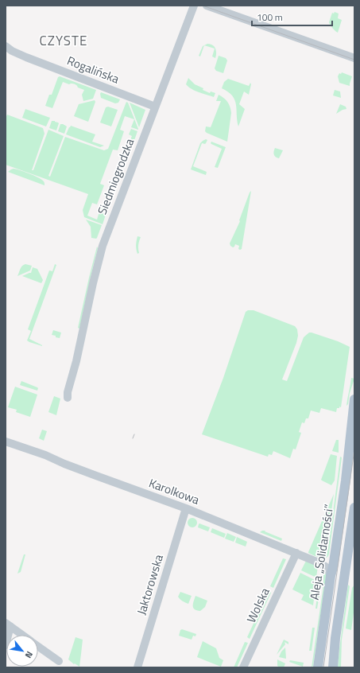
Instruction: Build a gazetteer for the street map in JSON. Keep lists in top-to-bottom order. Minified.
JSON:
{"streets":{"main road":["Aleja „Solidarności”"],"street":["Rogalińska","Siedmiogrodzka","Karolkowa","Jaktorowska","Wolska"]},"crossings":[["Rogalińska","Siedmiogrodzka"],["Karolkowa","Aleja „Solidarności”"],["Karolkowa","Jaktorowska"],["Karolkowa","Wolska"]],"districts":["CZYSTE"],"scale_bar":"100 m","north":"bottom right"}
